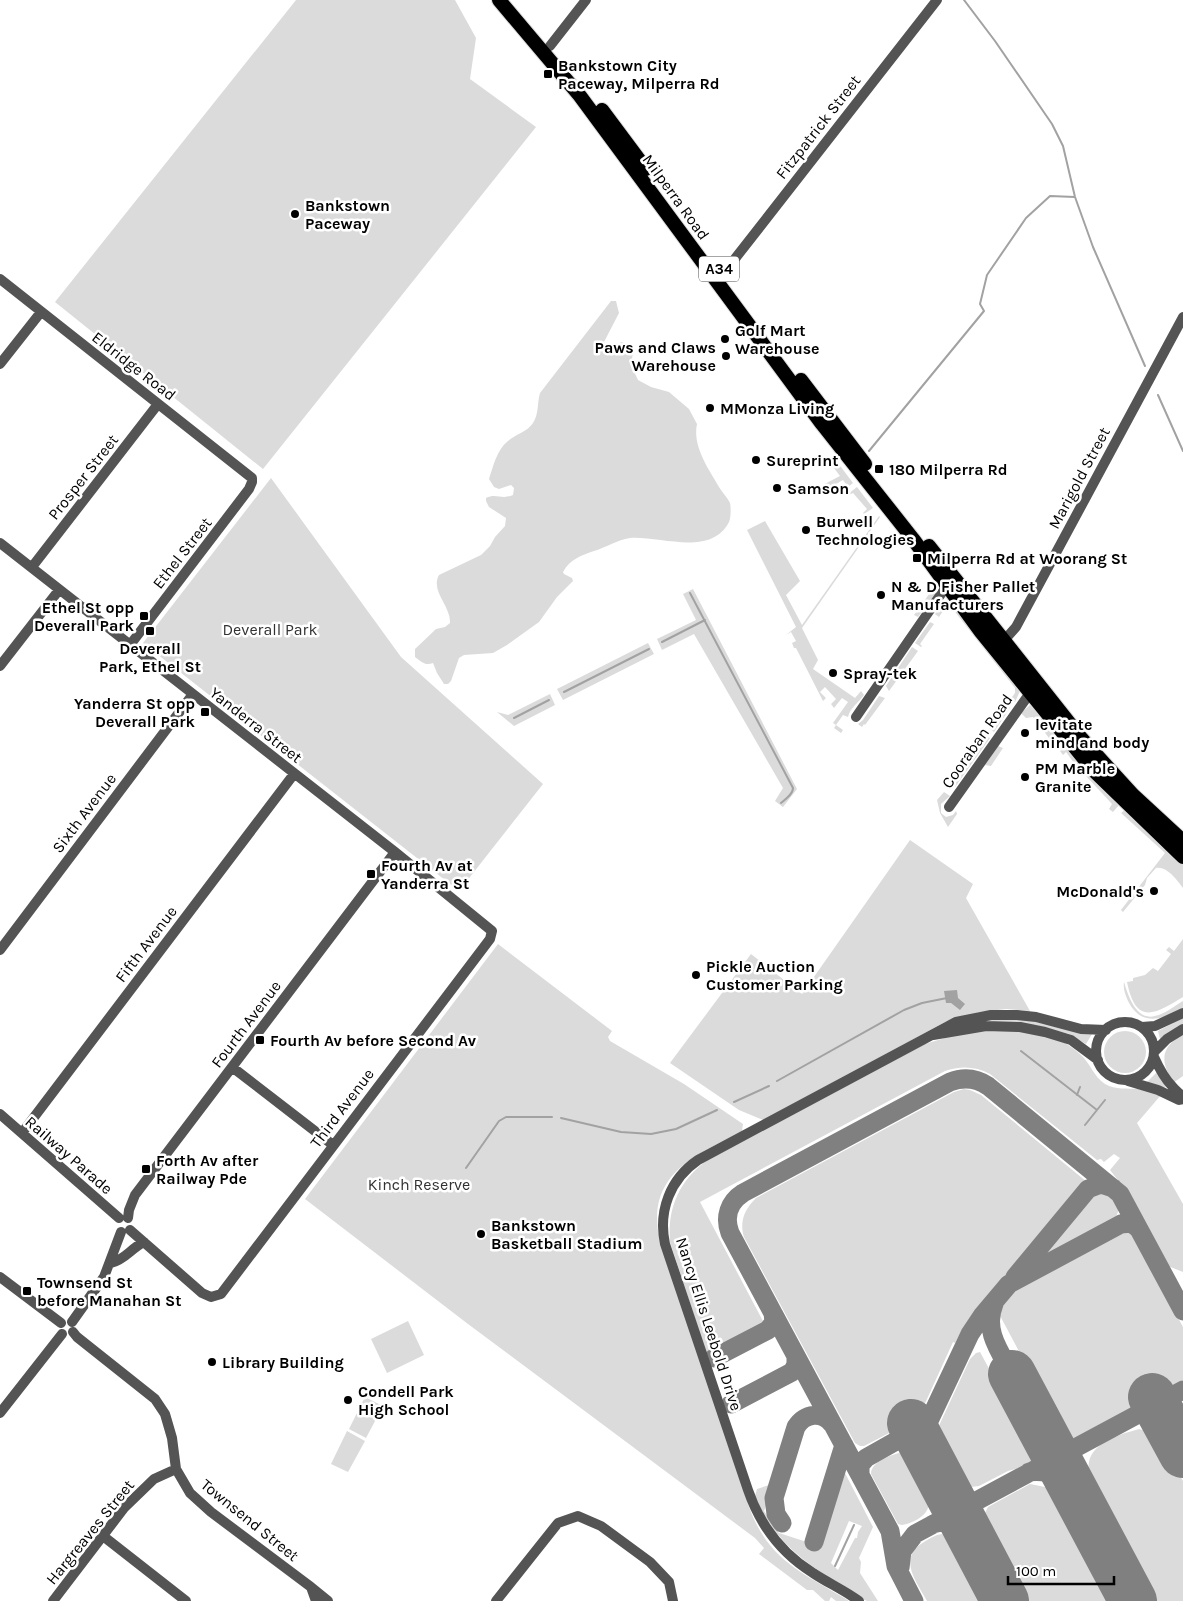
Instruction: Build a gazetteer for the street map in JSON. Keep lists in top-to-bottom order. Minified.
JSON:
{"streets":{"highway":["Milperra Road","A34"],"street":["Fitzpatrick Street","Eldridge Road","Prosper Street","Marigold Street","Ethel Street","Yanderra Street","Cooraban Road","Sixth Avenue","Fifth Avenue","Fourth Avenue","Third Avenue","Railway Parade","Nancy Ellis Leebold Drive","Townsend Street","Hargreaves Street"]},"crossings":[["Fitzpatrick Street","Milperra Road"],["Milperra Road","Marigold Street"],["Milperra Road","Cooraban Road"],["Eldridge Road","Prosper Street"],["Eldridge Road","Ethel Street"],["Prosper Street","Yanderra Street"],["Ethel Street","Yanderra Street"],["Yanderra Street","Sixth Avenue"],["Yanderra Street","Fifth Avenue"],["Yanderra Street","Fourth Avenue"],["Yanderra Street","Third Avenue"],["Fifth Avenue","Railway Parade"],["Fourth Avenue","Railway Parade"],["Townsend Street","Hargreaves Street"]],"parks":["Deverall Park","Kinch Reserve"],"places":{"transit":["Bankstown City Paceway, Milperra Rd","180 Milperra Rd","Milperra Rd at Woorang St","Ethel St opp Deverall Park","Deverall Park, Ethel St","Yanderra St opp Deverall Park","Fourth Av at Yanderra St","Fourth Av before Second Av","Forth Av after Railway Pde","Townsend St before Manahan St"],"other":["Bankstown Paceway","Golf Mart Warehouse","Paws and Claws Warehouse","MMonza Living","Sureprint","Samson","Burwell Technologies","N & D Fisher Pallet Manufacturers","Spray-tek","levitate mind and body","PM Marble Granite","McDonald's","Pickle Auction Customer Parking","Bankstown Basketball Stadium","Library Building","Condell Park High School"]},"scale_bar":"100 m"}
